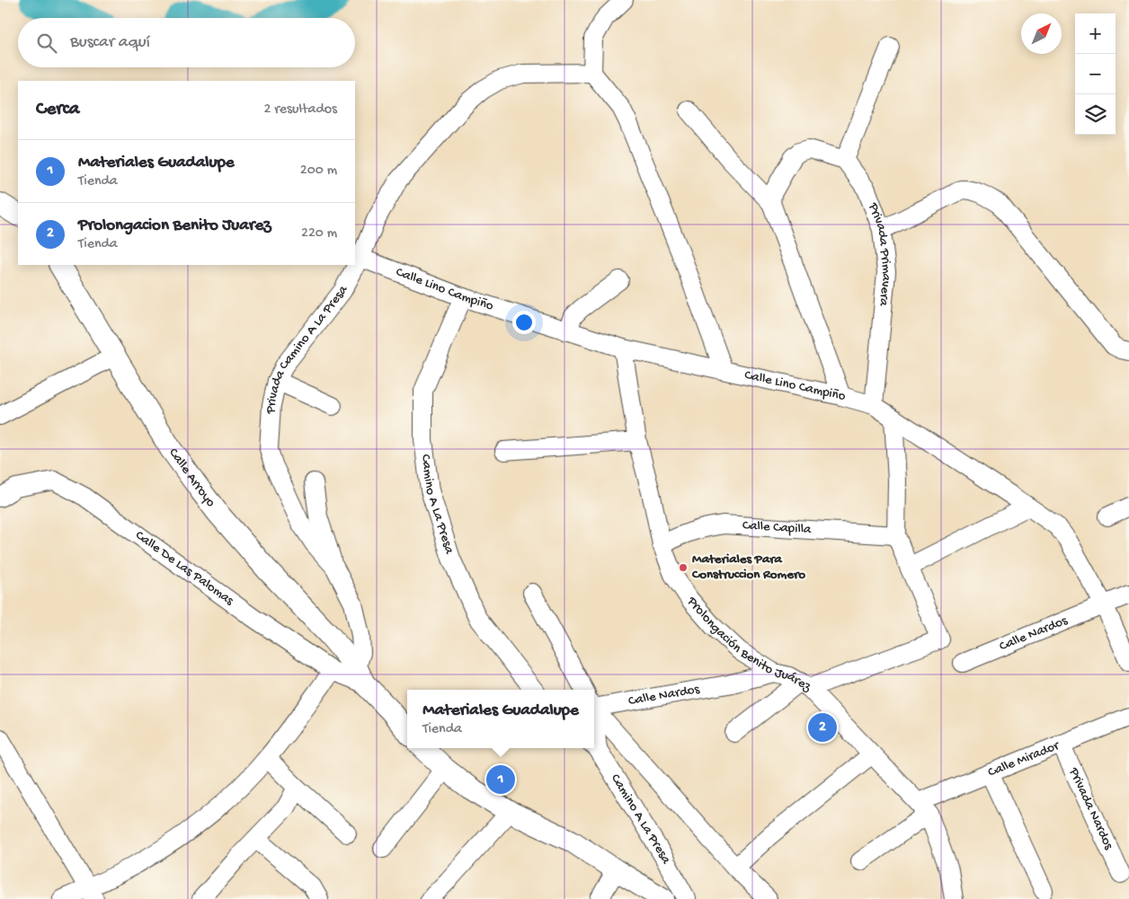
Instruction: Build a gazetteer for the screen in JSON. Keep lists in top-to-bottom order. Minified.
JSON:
{"streets":{"street":["Privada Primavera","Calle Lino Campiño","Privada Camino A La Presa","Calle Arroyo","Camino A La Presa","Calle Capilla","Calle De Las Palomas","Calle Nardos","Prolongación Benito Juárez","Calle Mirador","Privada Nardos"]},"crossings":[["Privada Primavera","Calle Lino Campiño"],["Calle Lino Campiño","Privada Camino A La Presa"],["Calle Lino Campiño","Camino A La Presa"],["Calle Lino Campiño","Calle Nardos"],["Calle Lino Campiño","Prolongación Benito Juárez"],["Privada Camino A La Presa","Calle Arroyo"],["Privada Camino A La Presa","Calle De Las Palomas"],["Calle Arroyo","Calle De Las Palomas"],["Calle Capilla","Prolongación Benito Juárez"],["Calle Nardos","Prolongación Benito Juárez"],["Prolongación Benito Juárez","Calle Mirador"],["Calle Mirador","Privada Nardos"]],"places":["Materiales Para Construccion Romero"],"north":"top right","page":{"map_buttons":["+","−"],"search":"Buscar aquí","heading":["Cerca","2 resultados"],"list":[{"mark":"1","name":"Materiales Guadalupe","note":"Tienda","value":"200 m"},{"mark":"2","name":"Prolongacion Benito Juarez","note":"Tienda","value":"220 m"}],"popup":["Materiales Guadalupe","Tienda"],"pins":["2","1"]}}
